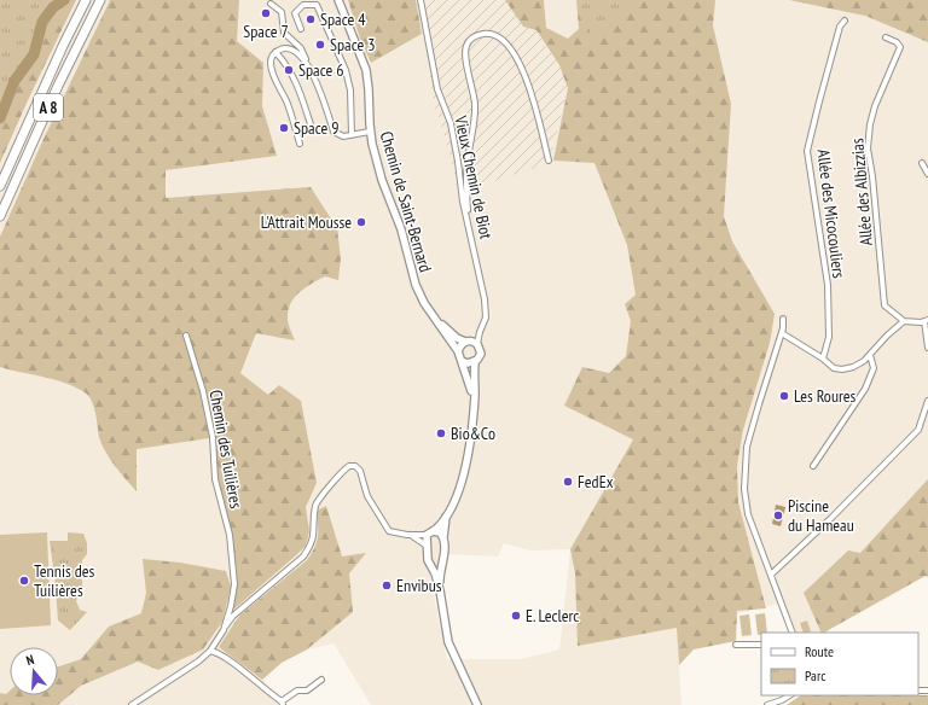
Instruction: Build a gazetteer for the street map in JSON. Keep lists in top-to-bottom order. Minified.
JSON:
{"streets":{"highway":["A 8"],"main road":["Chemin de Saint-Bernard"],"street":["Vieux Chemin de Biot","Allée des Albizzias","Allée des Micocouliers","Chemin des Tuilières"]},"crossings":[["Vieux Chemin de Biot","Chemin de Saint-Bernard"]],"places":["Space 7","Space 4","Space 3","Space 6","Space 9","L'Attrait Mousse","Les Roures","Bio&Co","FedEx","Piscine du Hameau","Tennis des Tuilières","Envibus","E. Leclerc"],"legend":["Route","Parc"],"north":"top"}
